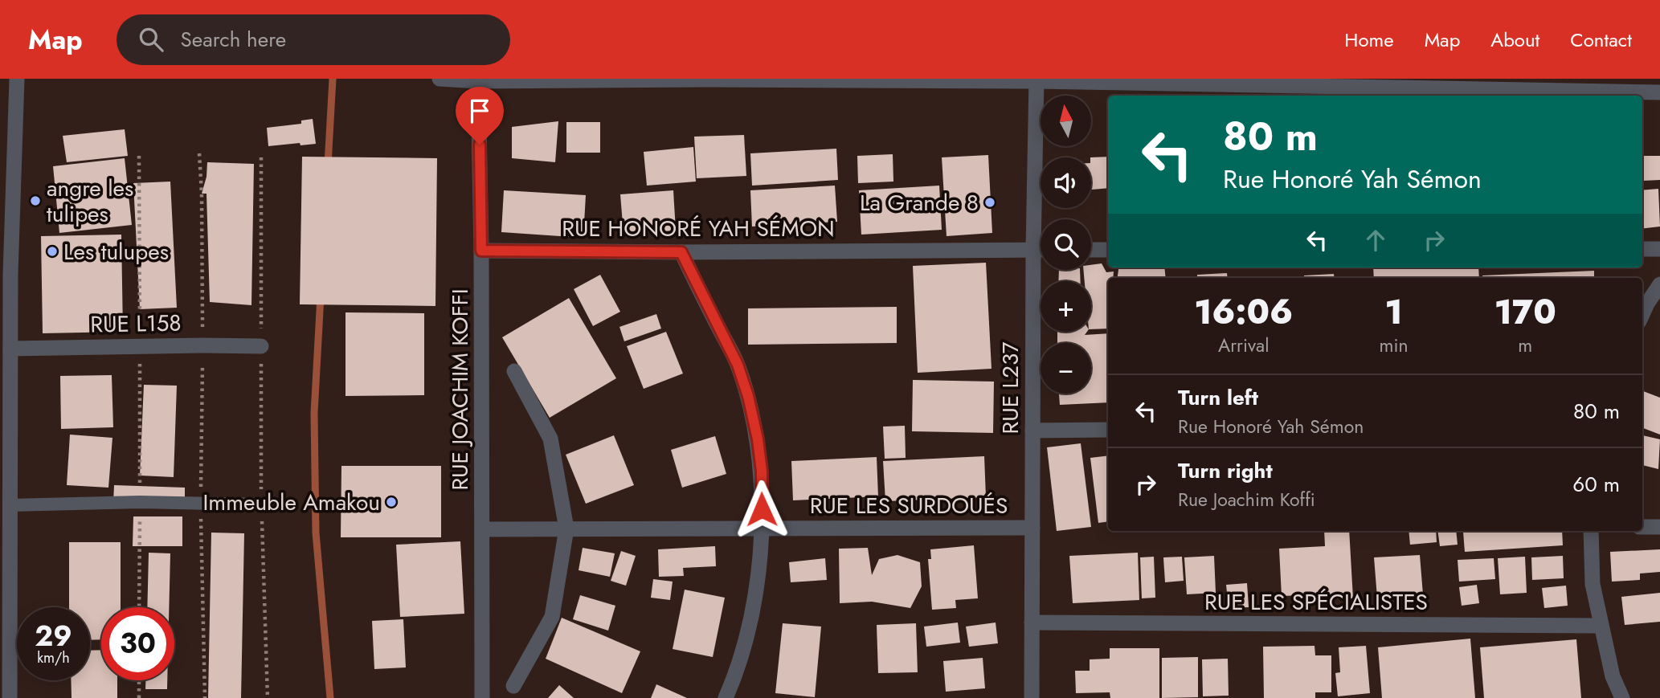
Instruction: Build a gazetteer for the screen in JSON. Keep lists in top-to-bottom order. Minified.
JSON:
{"streets":{"street":["RUE HONORÉ YAH SÉMON","RUE L158","RUE L237","RUE JOACHIM KOFFI","RUE LES SURDOUÉS","RUE LES SPÉCIALISTES"]},"crossings":[["RUE HONORÉ YAH SÉMON","RUE L237"],["RUE HONORÉ YAH SÉMON","RUE JOACHIM KOFFI"],["RUE L237","RUE LES SURDOUÉS"],["RUE L237","RUE LES SPÉCIALISTES"],["RUE JOACHIM KOFFI","RUE LES SURDOUÉS"]],"places":["angre les tulipes","La Grande 8","Les tulupes","Immeuble Amakou"],"north":"top","page":{"header":"Map","search":"Search here","nav":["Home","Map","About","Contact"],"map_buttons":["+","−"],"turn":["80 m","Rue Honoré Yah Sémon"],"eta":["16:06","Arrival","1","min","170","m"],"list":[{"name":"Turn left","note":"Rue Honoré Yah Sémon","value":"80 m"},{"name":"Turn right","note":"Rue Joachim Koffi","value":"60 m"}],"speed":"29 km/h","limit":"30"}}
